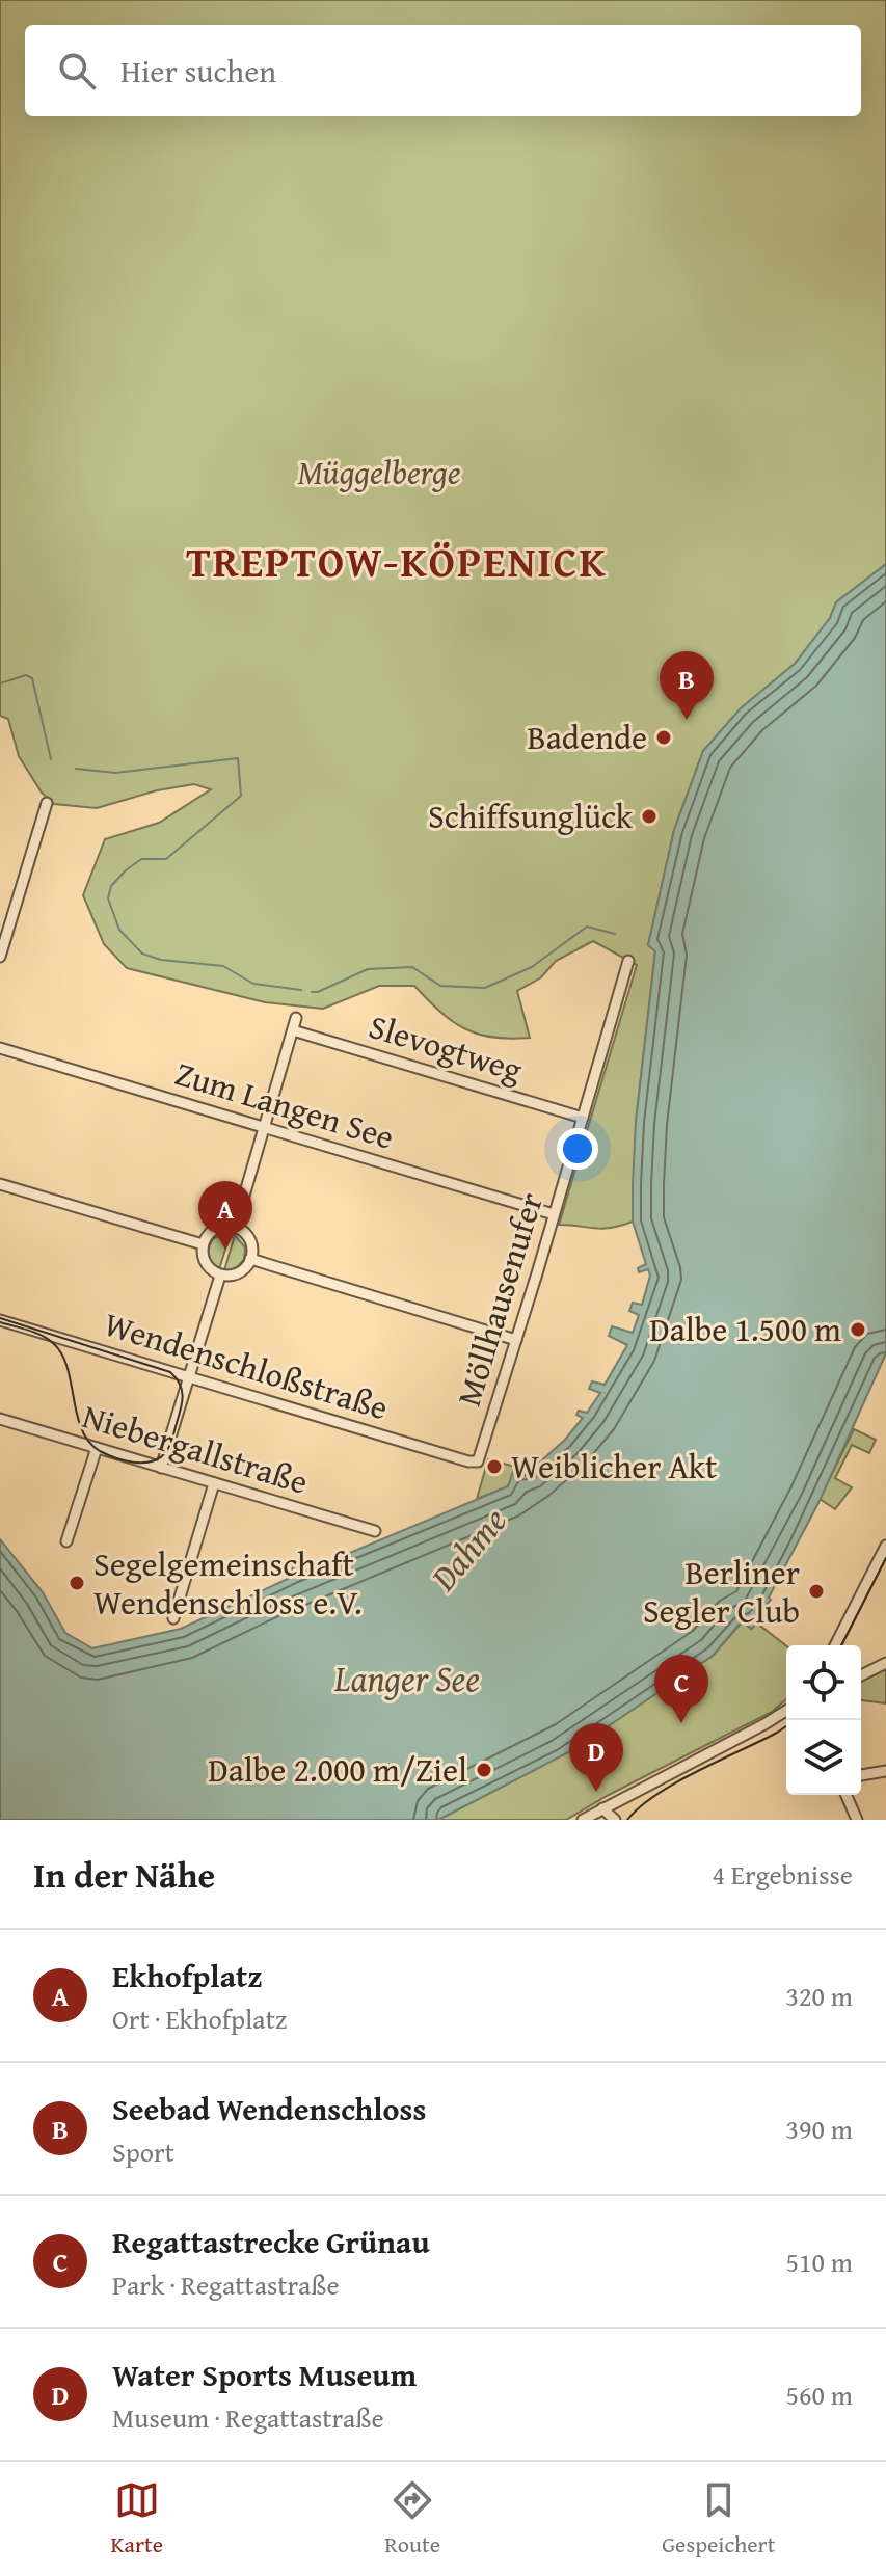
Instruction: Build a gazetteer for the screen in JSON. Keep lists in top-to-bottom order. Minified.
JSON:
{"streets":{"street":["Slevogtweg","Zum Langen See","Möllhausenufer","Wendenschloßstraße","Niebergallstraße"]},"crossings":[["Slevogtweg","Möllhausenufer"],["Zum Langen See","Möllhausenufer"],["Möllhausenufer","Wendenschloßstraße"]],"districts":["TREPTOW-KÖPENICK"],"water":["Dahme","Langer See"],"parks":["Müggelberge"],"places":["Badende","Schiffsunglück","Dalbe 1.500 m","Weiblicher Akt","Segelgemeinschaft Wendenschloss e.V.","Berliner Segler Club","Dalbe 2.000 m/Ziel"],"page":{"search":"Hier suchen","pins":["B","A","C","D"],"heading":["In der Nähe","4 Ergebnisse"],"list":[{"mark":"A","name":"Ekhofplatz","note":"Ort · Ekhofplatz","value":"320 m"},{"mark":"B","name":"Seebad Wendenschloss","note":"Sport","value":"390 m"},{"mark":"C","name":"Regattastrecke Grünau","note":"Park · Regattastraße","value":"510 m"},{"mark":"D","name":"Water Sports Museum","note":"Museum · Regattastraße","value":"560 m"}],"nav":["Karte","Route","Gespeichert"]}}
